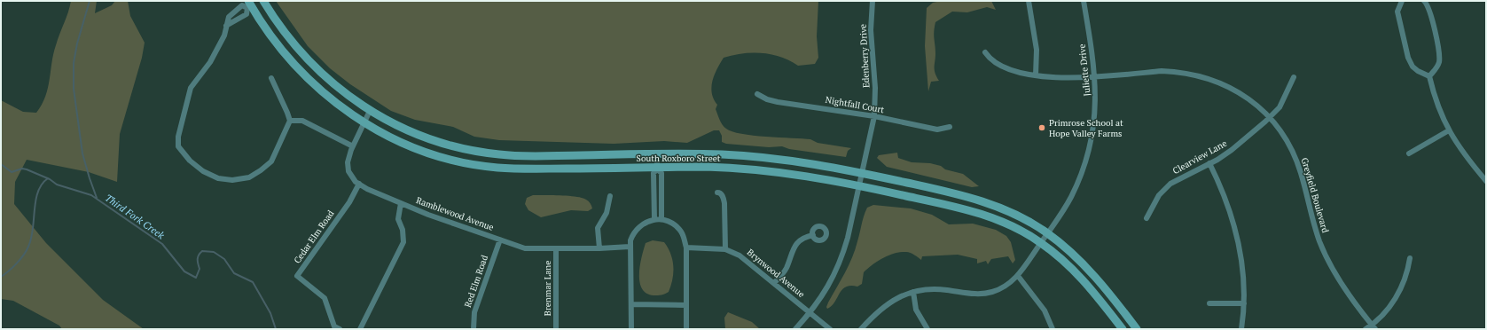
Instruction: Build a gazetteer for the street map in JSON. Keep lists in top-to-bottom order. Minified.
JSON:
{"streets":{"street":["Edenberry Drive","Juliette Drive","Nightfall Court","Clearview Lane","South Roxboro Street","Greyfield Boulevard","Ramblewood Avenue","Cedar Elm Road","Brynwood Avenue","Red Elm Road","Brenmar Lane"]},"crossings":[["Edenberry Drive","Nightfall Court"],["Edenberry Drive","South Roxboro Street"],["Edenberry Drive","Brynwood Avenue"],["Juliette Drive","South Roxboro Street"],["Juliette Drive","Greyfield Boulevard"],["Clearview Lane","Greyfield Boulevard"],["South Roxboro Street","Ramblewood Avenue"],["Ramblewood Avenue","Cedar Elm Road"],["Ramblewood Avenue","Red Elm Road"],["Ramblewood Avenue","Brenmar Lane"]],"water":["Third Fork Creek"],"places":["Primrose School at Hope Valley Farms"]}
